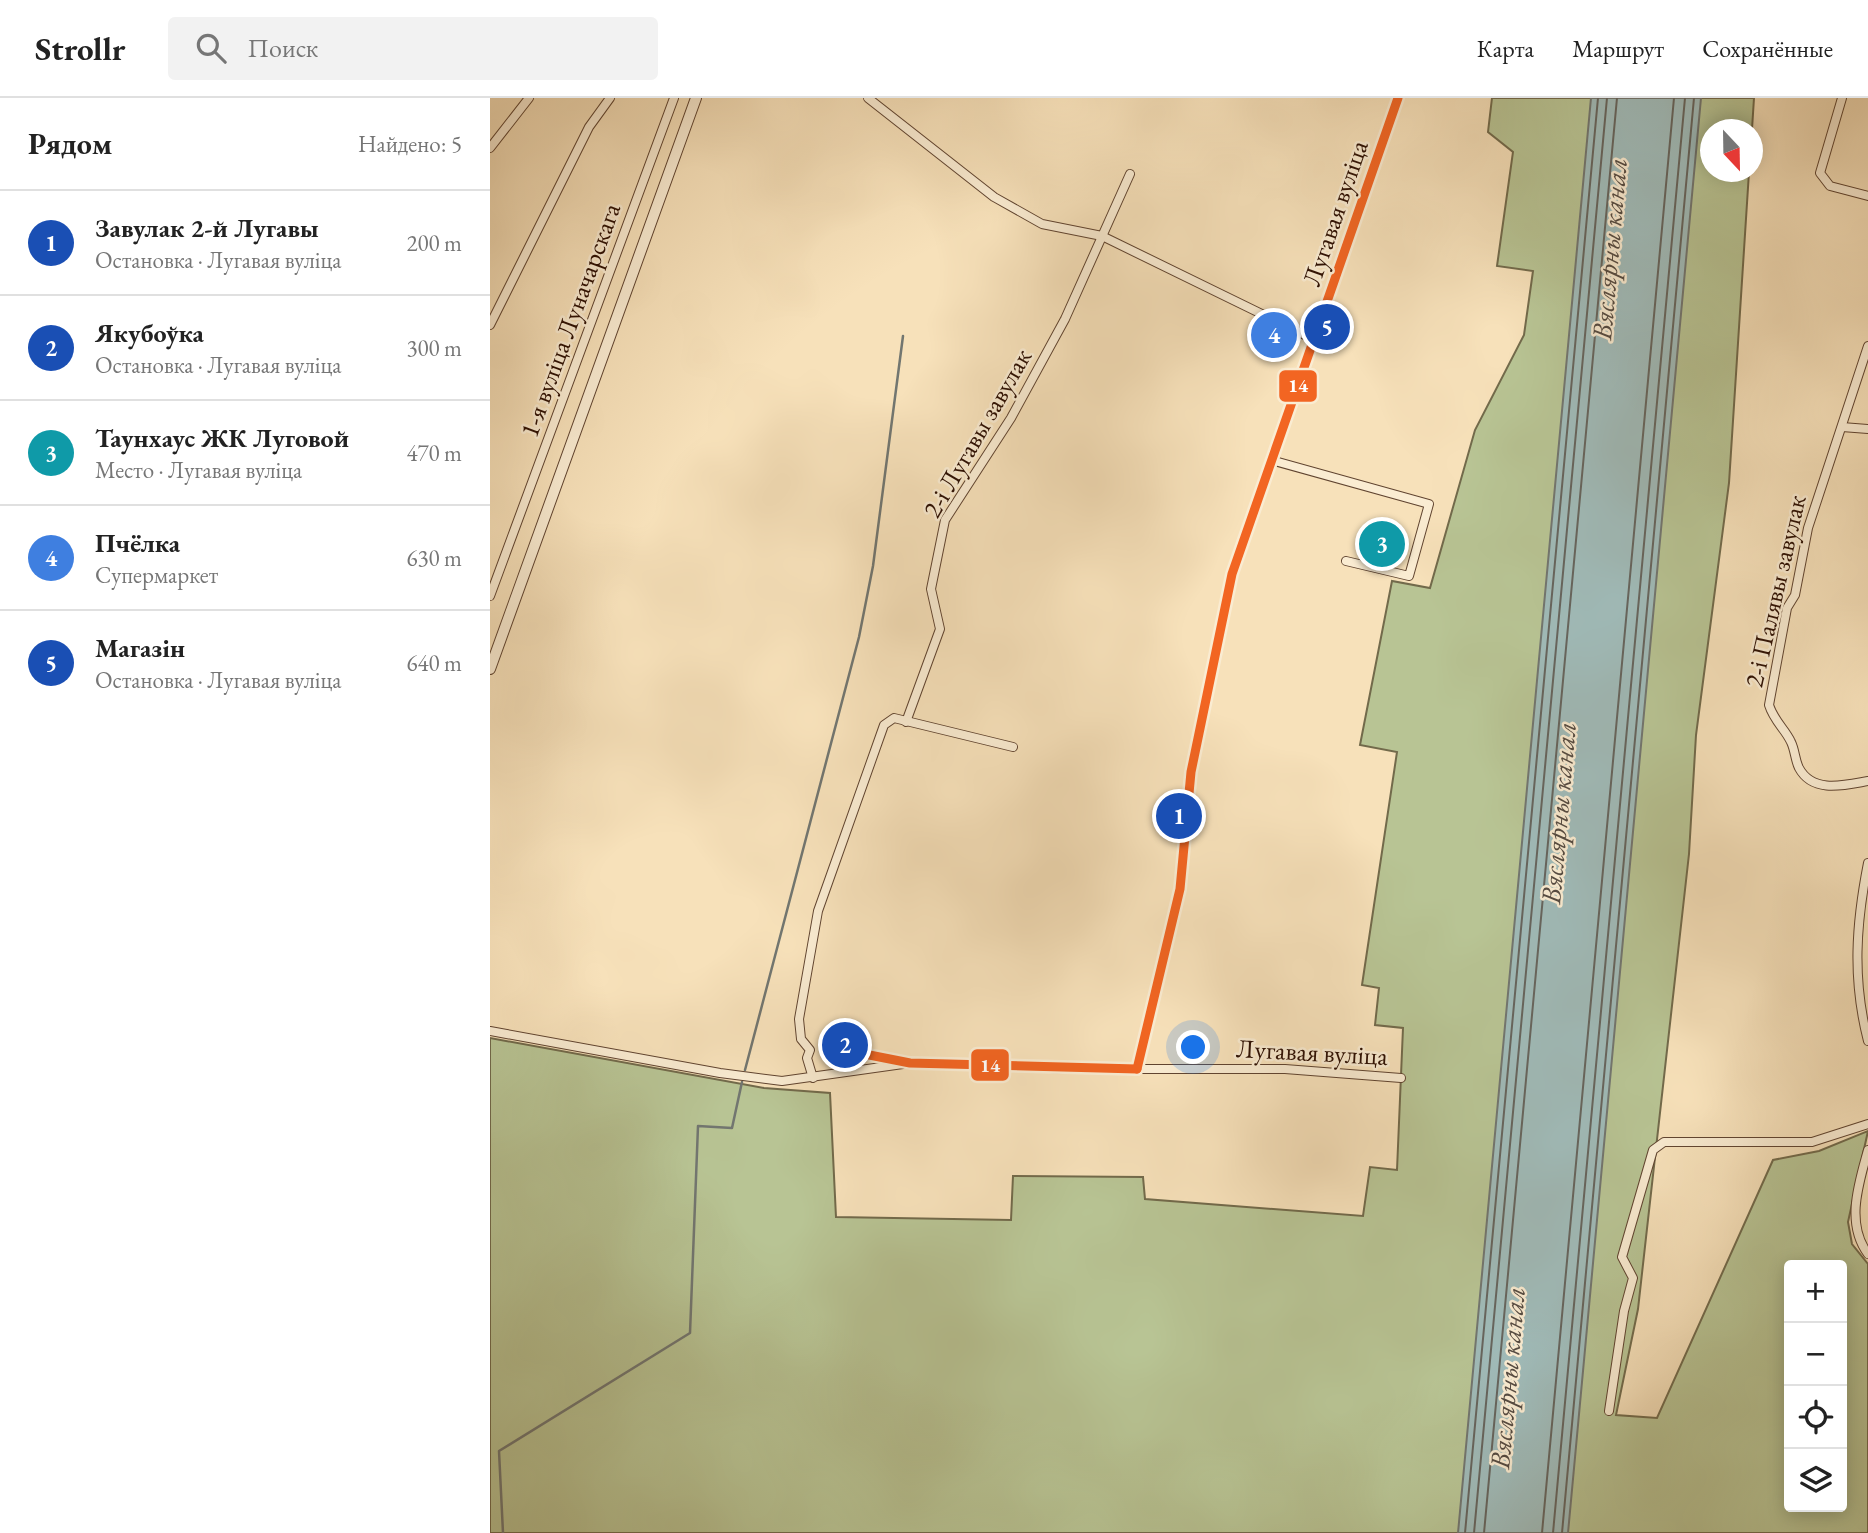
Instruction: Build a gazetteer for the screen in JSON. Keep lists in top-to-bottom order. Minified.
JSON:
{"streets":{"street":["Лугавая вуліца","1-я вуліца Луначарскага","2-і Лугавы завулак","2-і Палявы завулак"]},"water":["Вяслярны канал"],"lines":["transit line 14"],"north":"bottom","page":{"header":"Strollr","search":"Поиск","nav":["Карта","Маршрут","Сохранённые"],"heading":["Рядом","Найдено: 5"],"list":[{"mark":"1","name":"Завулак 2-й Лугавы","note":"Остановка · Лугавая вуліца","value":"200 m"},{"mark":"2","name":"Якубоўка","note":"Остановка · Лугавая вуліца","value":"300 m"},{"mark":"3","name":"Таунхаус ЖК Луговой","note":"Место · Лугавая вуліца","value":"470 m"},{"mark":"4","name":"Пчёлка","note":"Супермаркет","value":"630 m"},{"mark":"5","name":"Магазін","note":"Остановка · Лугавая вуліца","value":"640 m"}],"pins":["5","4","3","1","2"],"map_buttons":["+","−"]}}
